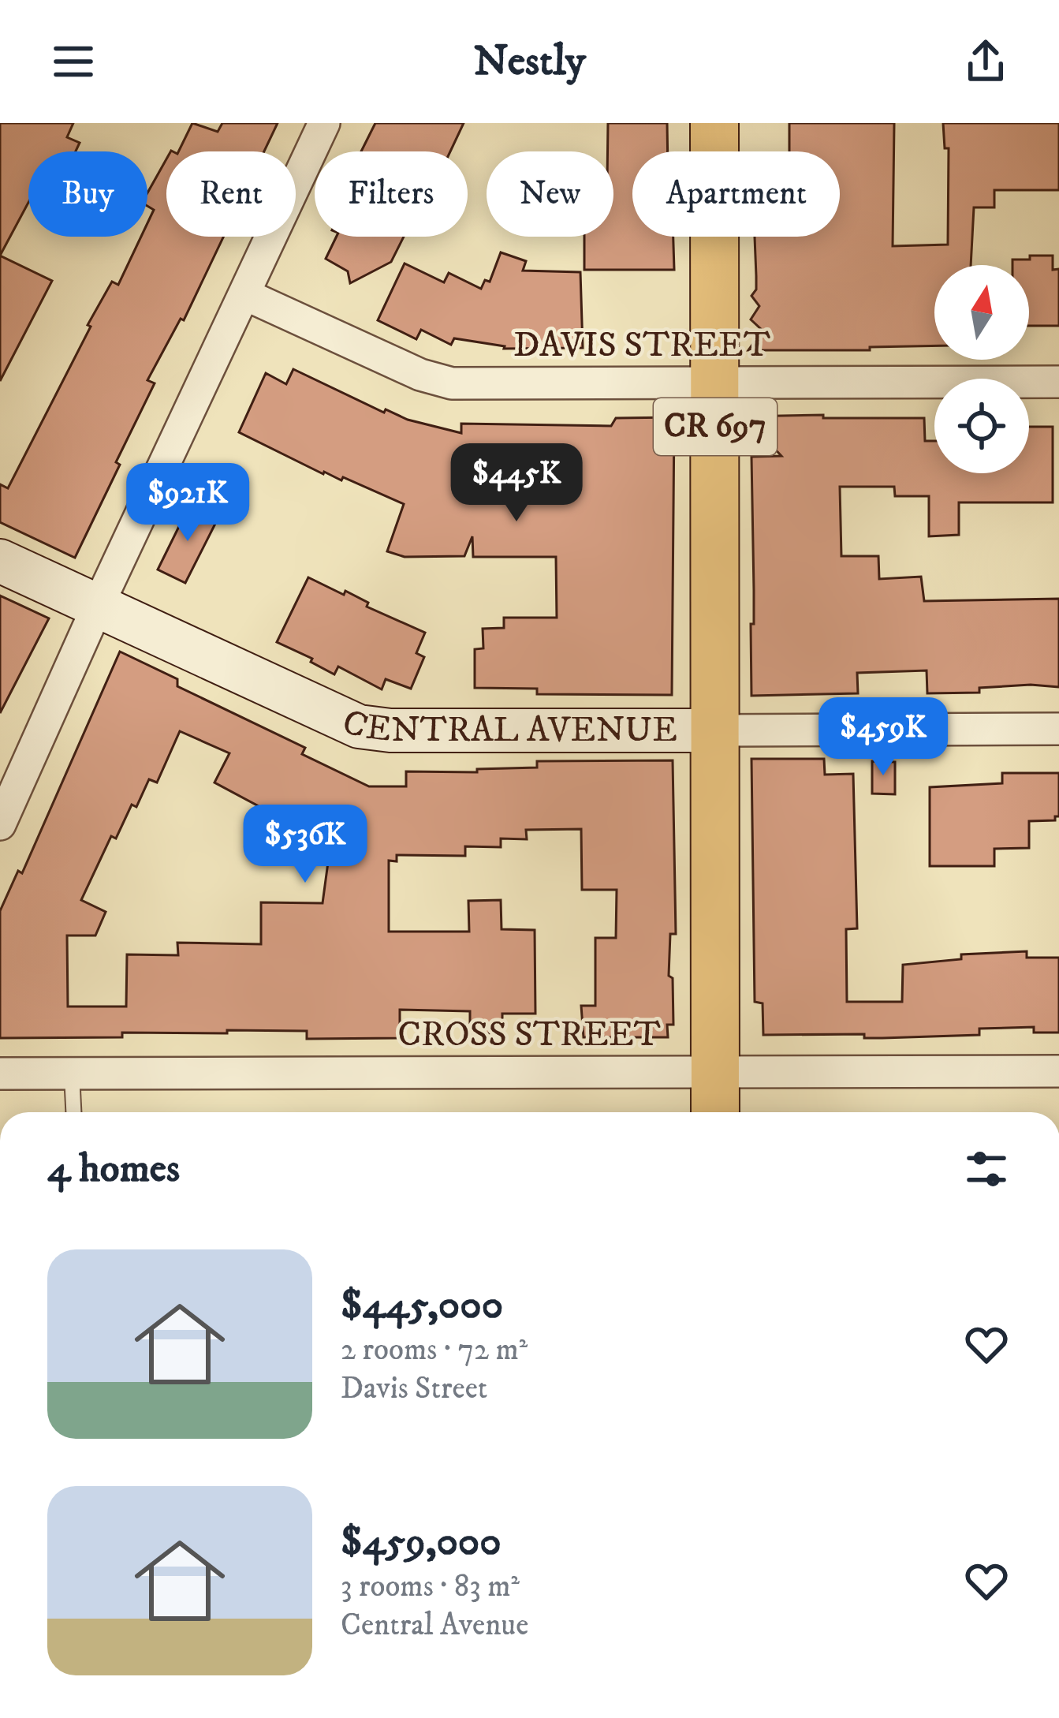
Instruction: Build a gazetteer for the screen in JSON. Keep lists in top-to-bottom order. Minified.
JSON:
{"streets":{"main road":["CR 697","CENTRAL AVENUE"],"street":["DAVIS STREET","CROSS STREET"]},"crossings":[["DAVIS STREET","CR 697"],["CR 697","CENTRAL AVENUE"],["CR 697","CROSS STREET"]],"north":"top","page":{"header":"Nestly","chip":["Buy","Rent","Filters","New","Apartment"],"price":["$445K","$921K","$459K","$536K"],"heading":"4 homes","list":[{"name":"$445,000","note":"2 rooms · 72 m² · Davis Street"},{"name":"$459,000","note":"3 rooms · 83 m² · Central Avenue"}]}}
